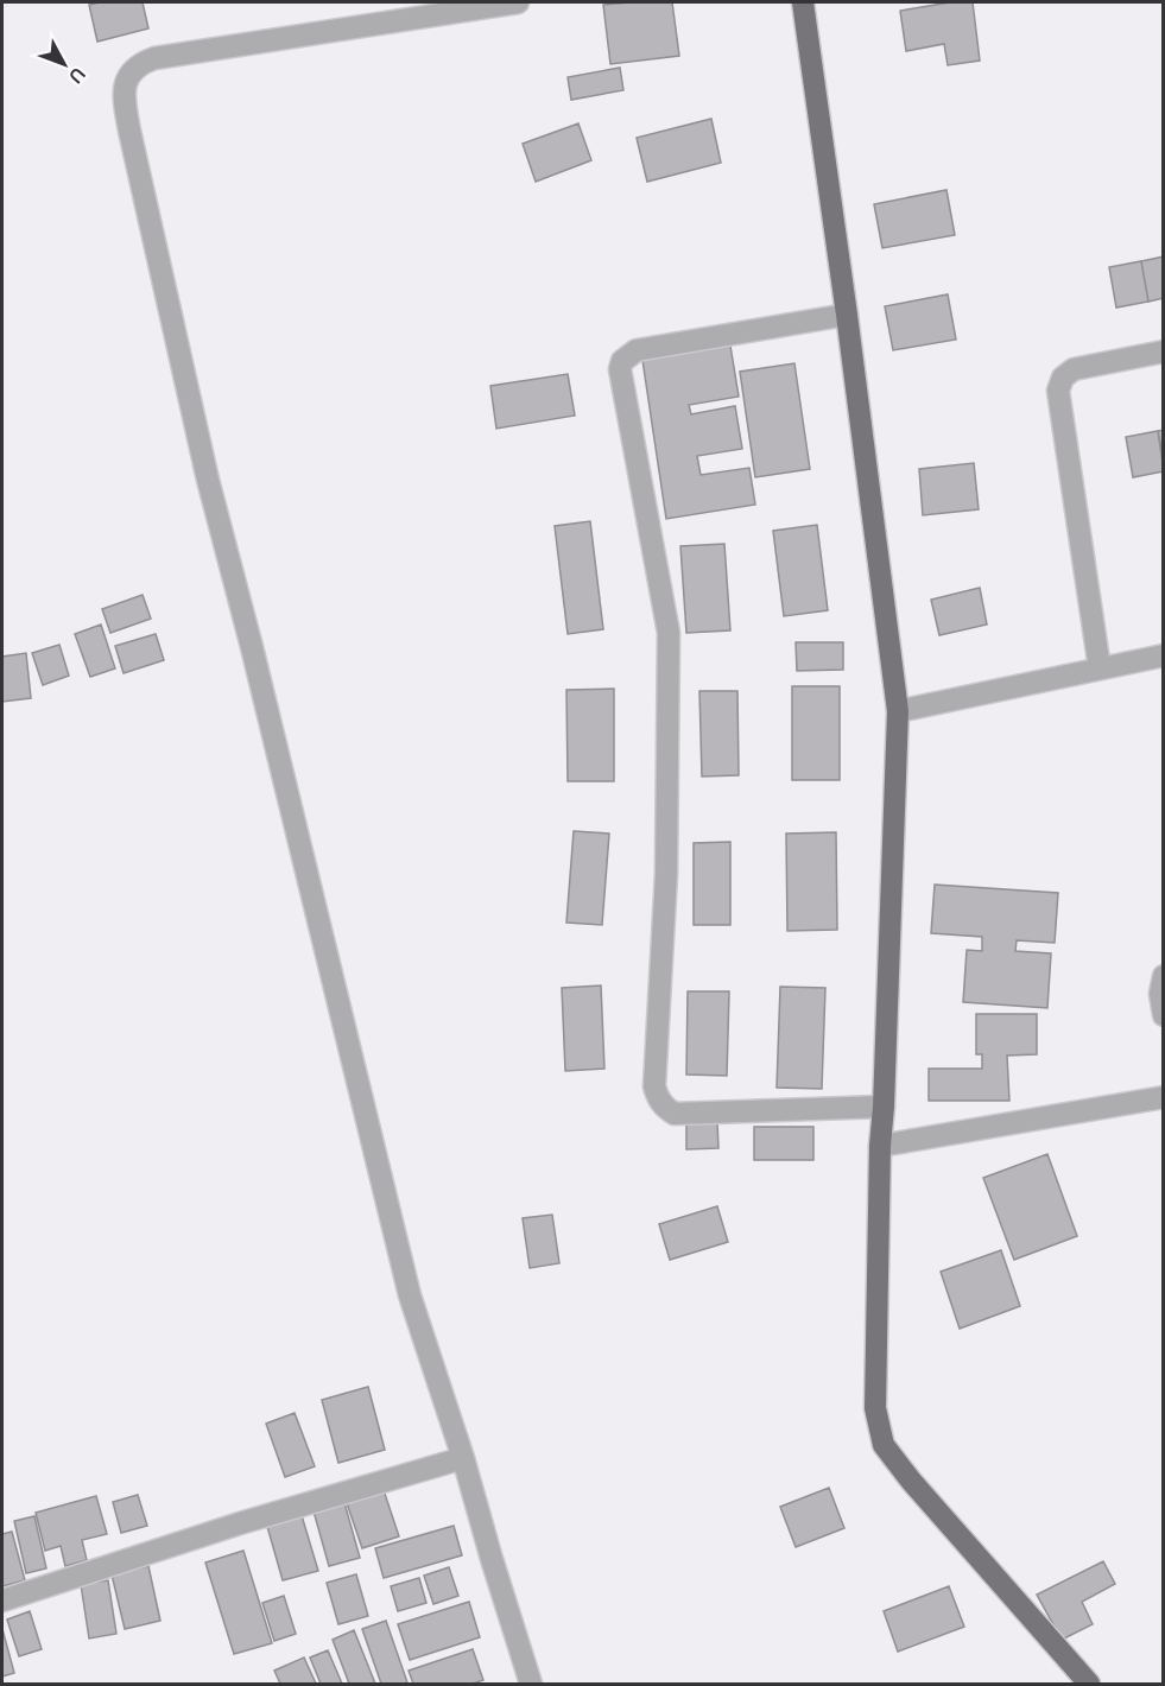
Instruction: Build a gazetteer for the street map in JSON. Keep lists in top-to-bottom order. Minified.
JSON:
{"north":"bottom right"}
